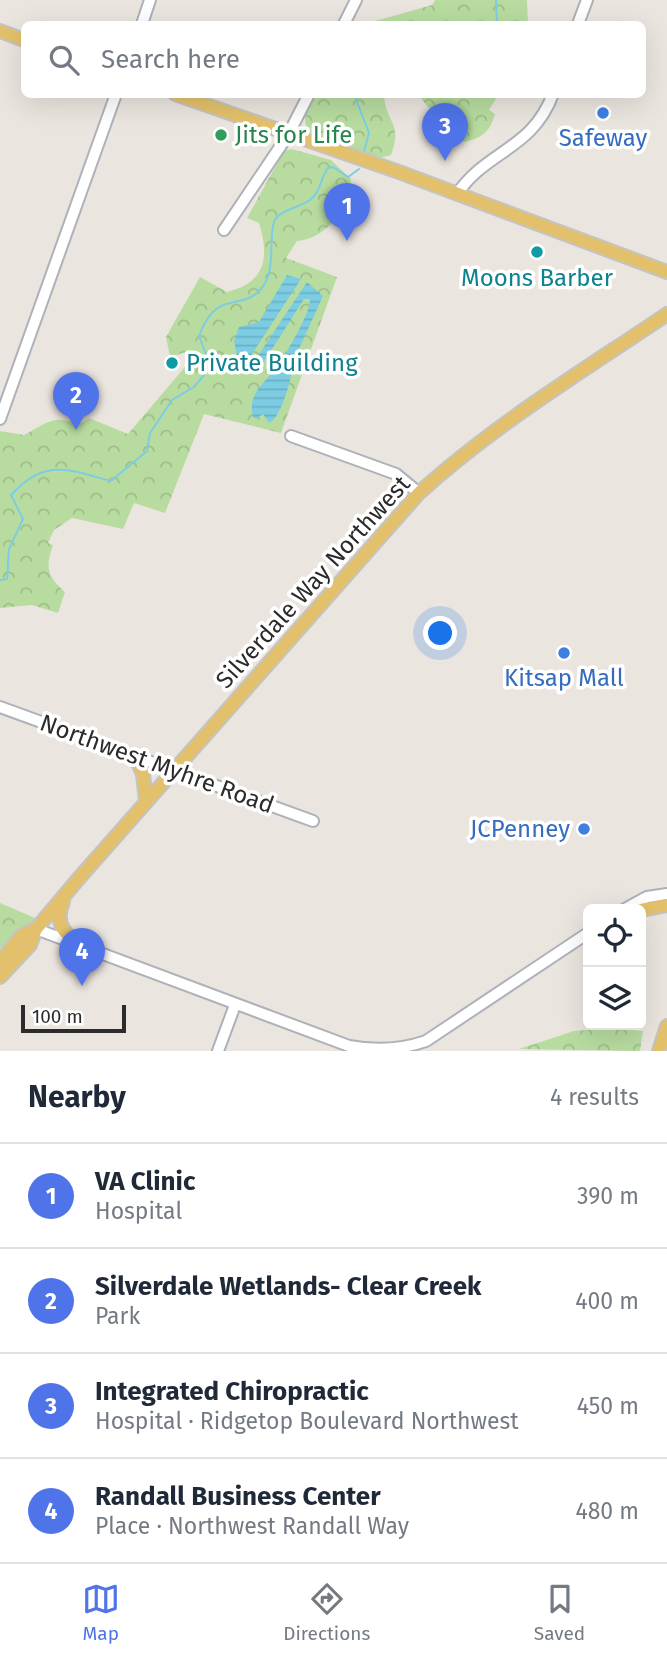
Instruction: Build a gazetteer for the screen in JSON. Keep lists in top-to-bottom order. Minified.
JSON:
{"streets":{"main road":["Silverdale Way Northwest"],"street":["Northwest Myhre Road"]},"crossings":[["Silverdale Way Northwest","Northwest Myhre Road"]],"places":["Safeway","Jits for Life","Moons Barber","Private Building","Kitsap Mall","JCPenney"],"scale_bar":"100 m","page":{"search":"Search here","pins":["3","1","2","4"],"scale":"100 m","heading":["Nearby","4 results"],"list":[{"mark":"1","name":"VA Clinic","note":"Hospital","value":"390 m"},{"mark":"2","name":"Silverdale Wetlands- Clear Creek","note":"Park","value":"400 m"},{"mark":"3","name":"Integrated Chiropractic","note":"Hospital · Ridgetop Boulevard Northwest","value":"450 m"},{"mark":"4","name":"Randall Business Center","note":"Place · Northwest Randall Way","value":"480 m"}],"nav":["Map","Directions","Saved"]}}
